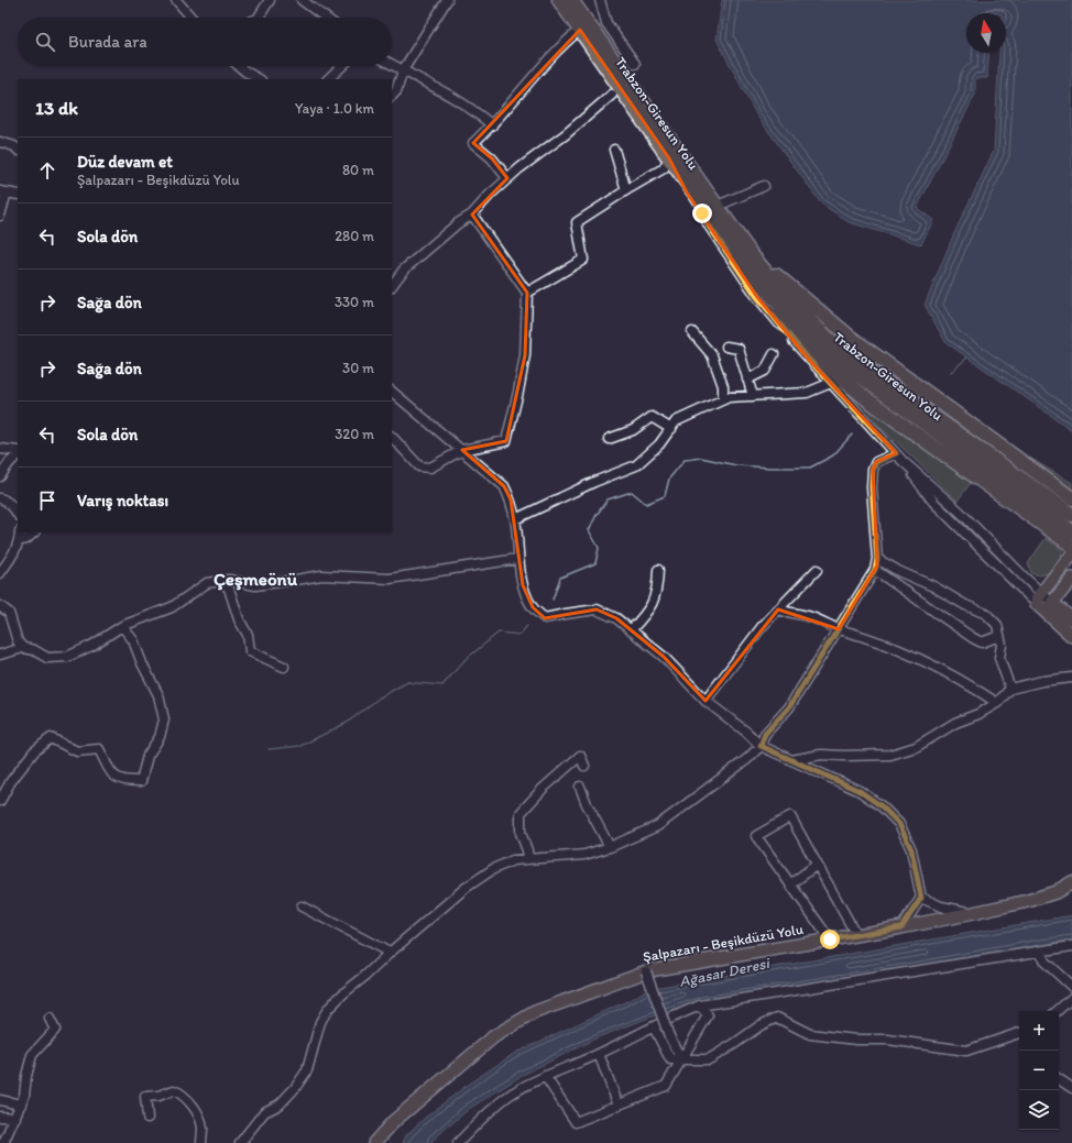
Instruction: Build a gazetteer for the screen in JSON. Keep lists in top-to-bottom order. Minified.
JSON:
{"streets":{"highway":["Trabzon-Giresun Yolu"],"main road":["Şalpazarı - Beşikdüzü Yolu"]},"districts":["Çeşmeönü"],"water":["Ağasar Deresi"],"north":"top","page":{"search":"Burada ara","heading":["13 dk","Yaya · 1.0 km"],"list":[["Düz devam et","Şalpazarı - Beşikdüzü Yolu","80 m"],["Sola dön","280 m"],["Sağa dön","330 m"],["Sağa dön","30 m"],["Sola dön","320 m"],"Varış noktası"],"map_buttons":["+","−"]}}
